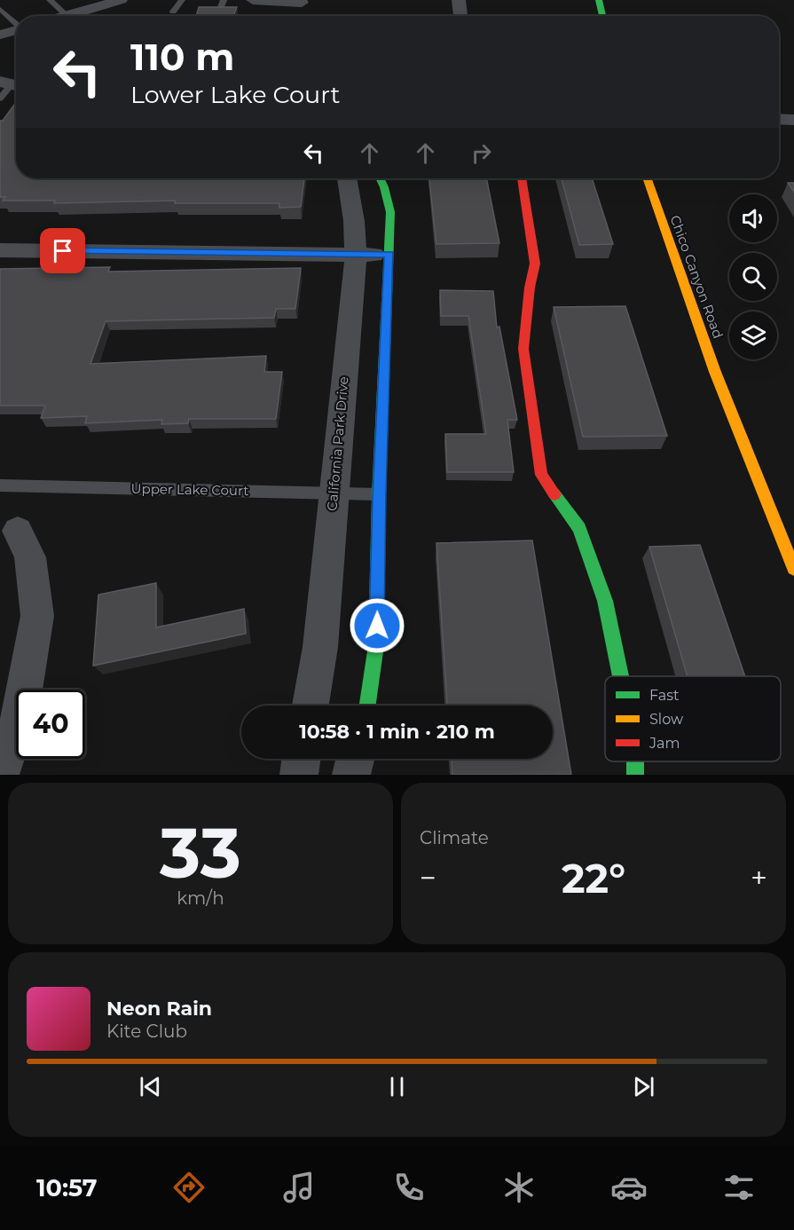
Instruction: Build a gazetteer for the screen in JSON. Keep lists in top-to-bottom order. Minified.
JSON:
{"streets":{"street":["Chico Canyon Road","California Park Drive"],"lane":["Upper Lake Court"]},"crossings":[["California Park Drive","Upper Lake Court"]],"legend":["Fast","Slow","Jam"],"page":{"turn":["110 m","Lower Lake Court"],"limit":"40","trip":"10:58 · 1 min · 210 m","tile":[["33","km/h"],"Climate"],"heat":["−","22°","+"],"song":["Neon Rain","Kite Club"],"tabs":"10:57"}}
